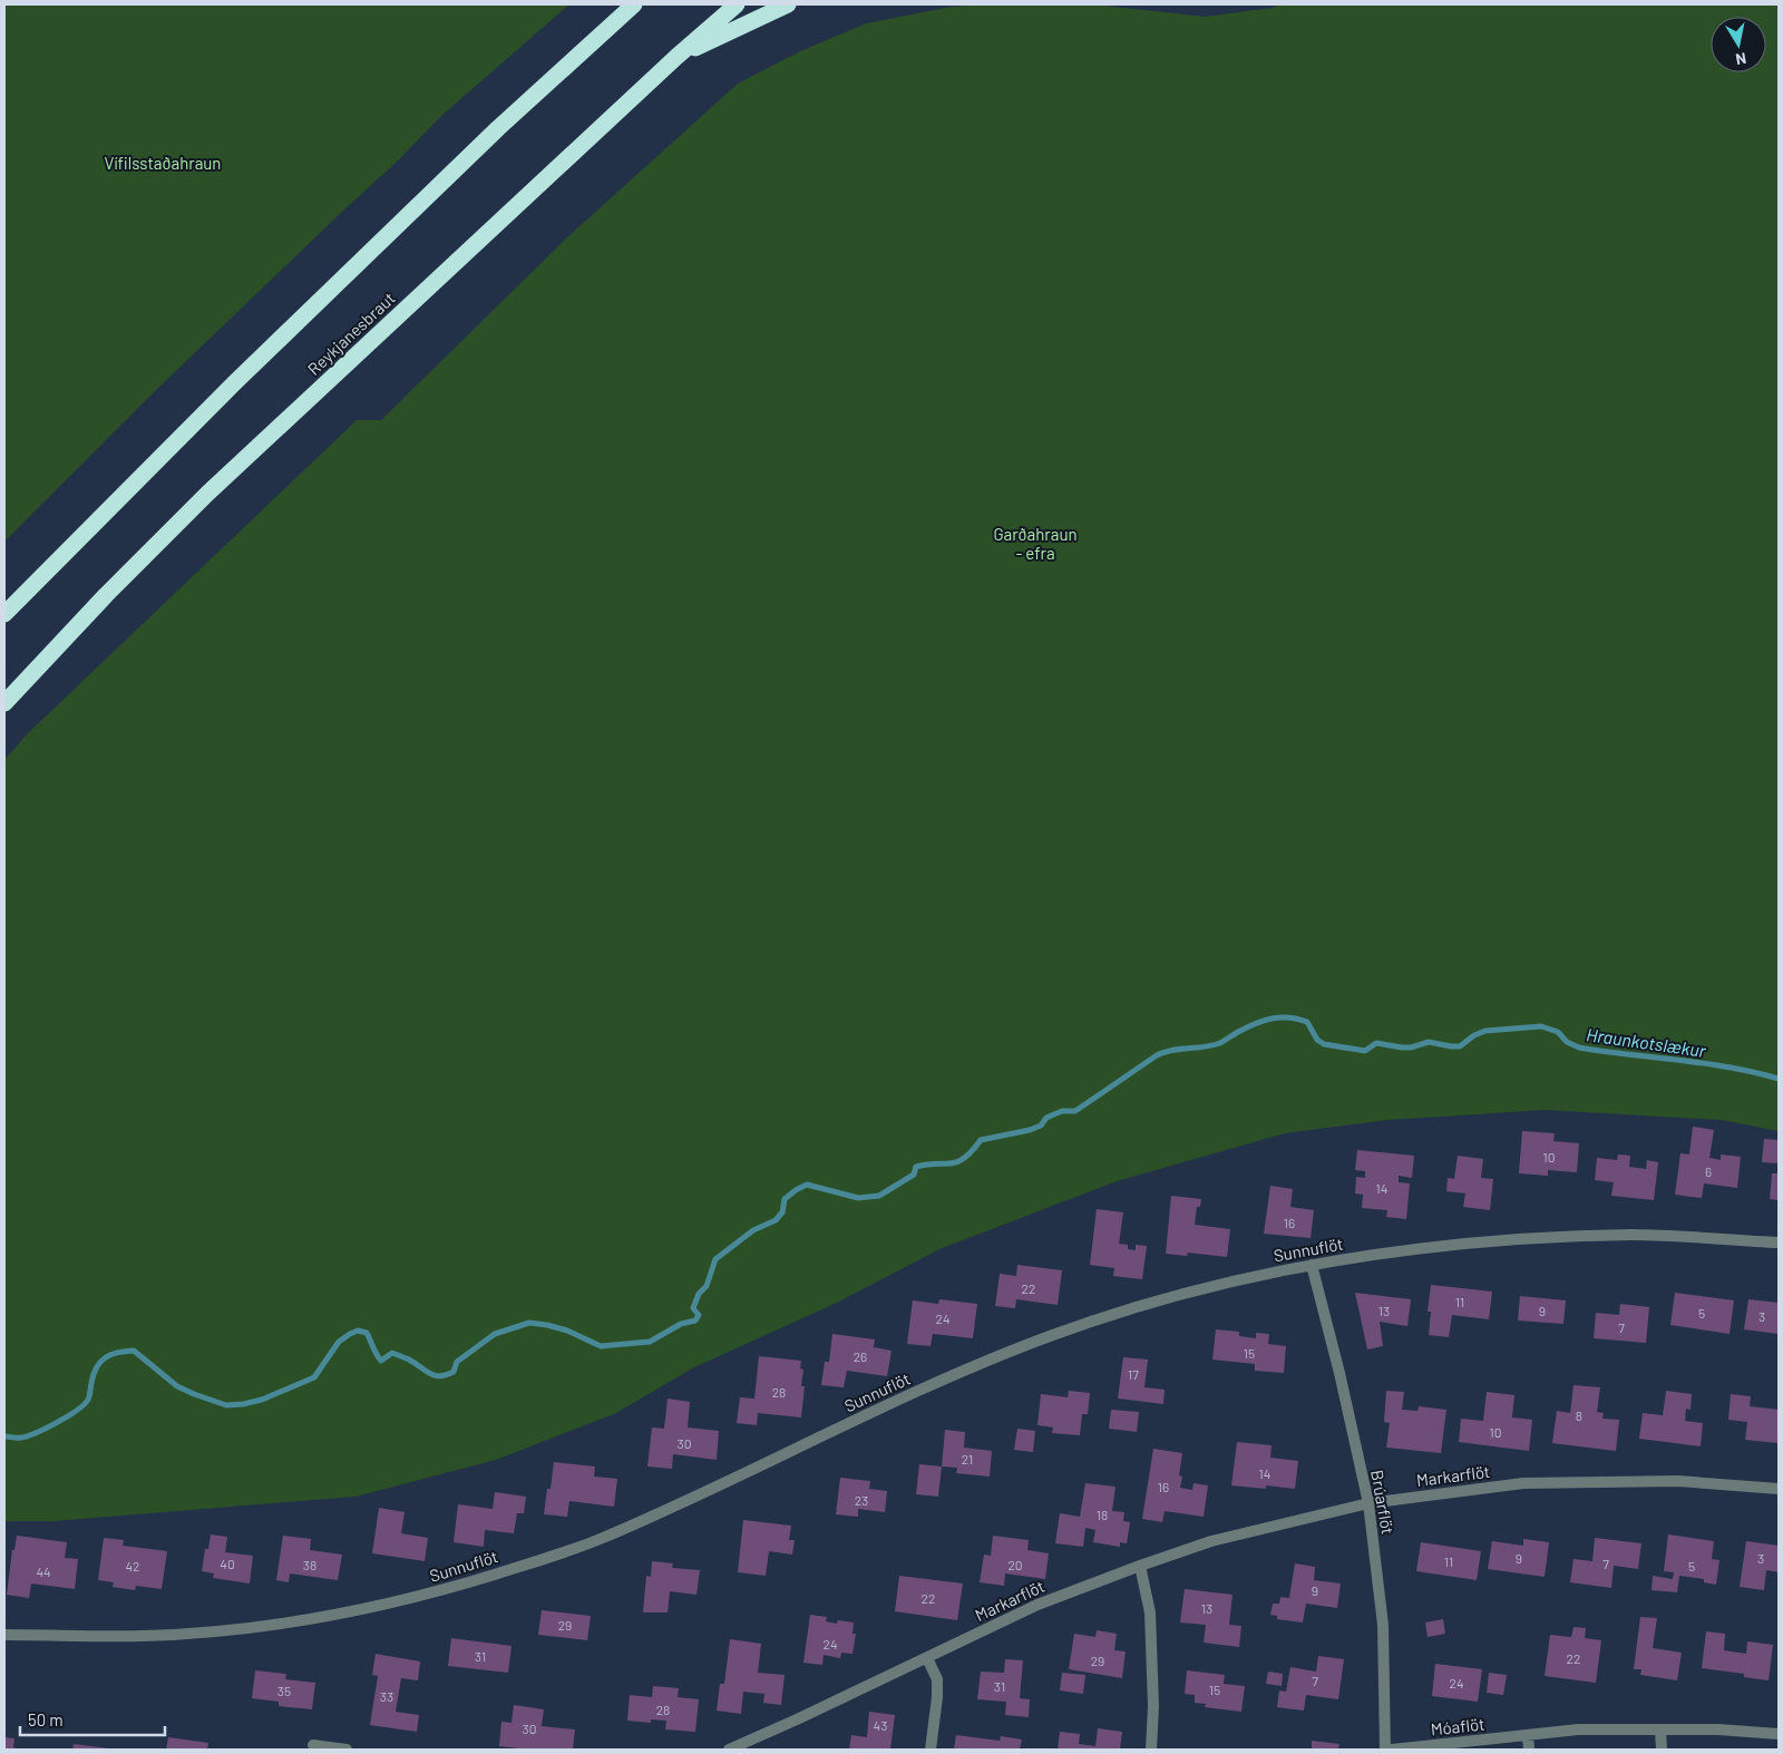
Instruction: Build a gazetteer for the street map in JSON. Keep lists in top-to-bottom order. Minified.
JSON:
{"streets":{"highway":["Reykjanesbraut"],"street":["Sunnuflöt","Markarflöt","Brúarflöt","Móaflöt"]},"crossings":[["Sunnuflöt","Brúarflöt"],["Markarflöt","Brúarflöt"]],"water":["Hraunkotslækur"],"parks":["Vífilsstaðahraun","Garðahraun - efra"],"house_numbers":["10","6","14","16","22","11","13","9","5","3","24","7","15","26","17","28","8","10","30","21","14","16","23","18","9","3","11","40","7","38","20","42","5","44","9","22","13","29","24","31","22","29","7","24","31","15","35","33","28","43","30"],"scale_bar":"50 m","north":"bottom"}
